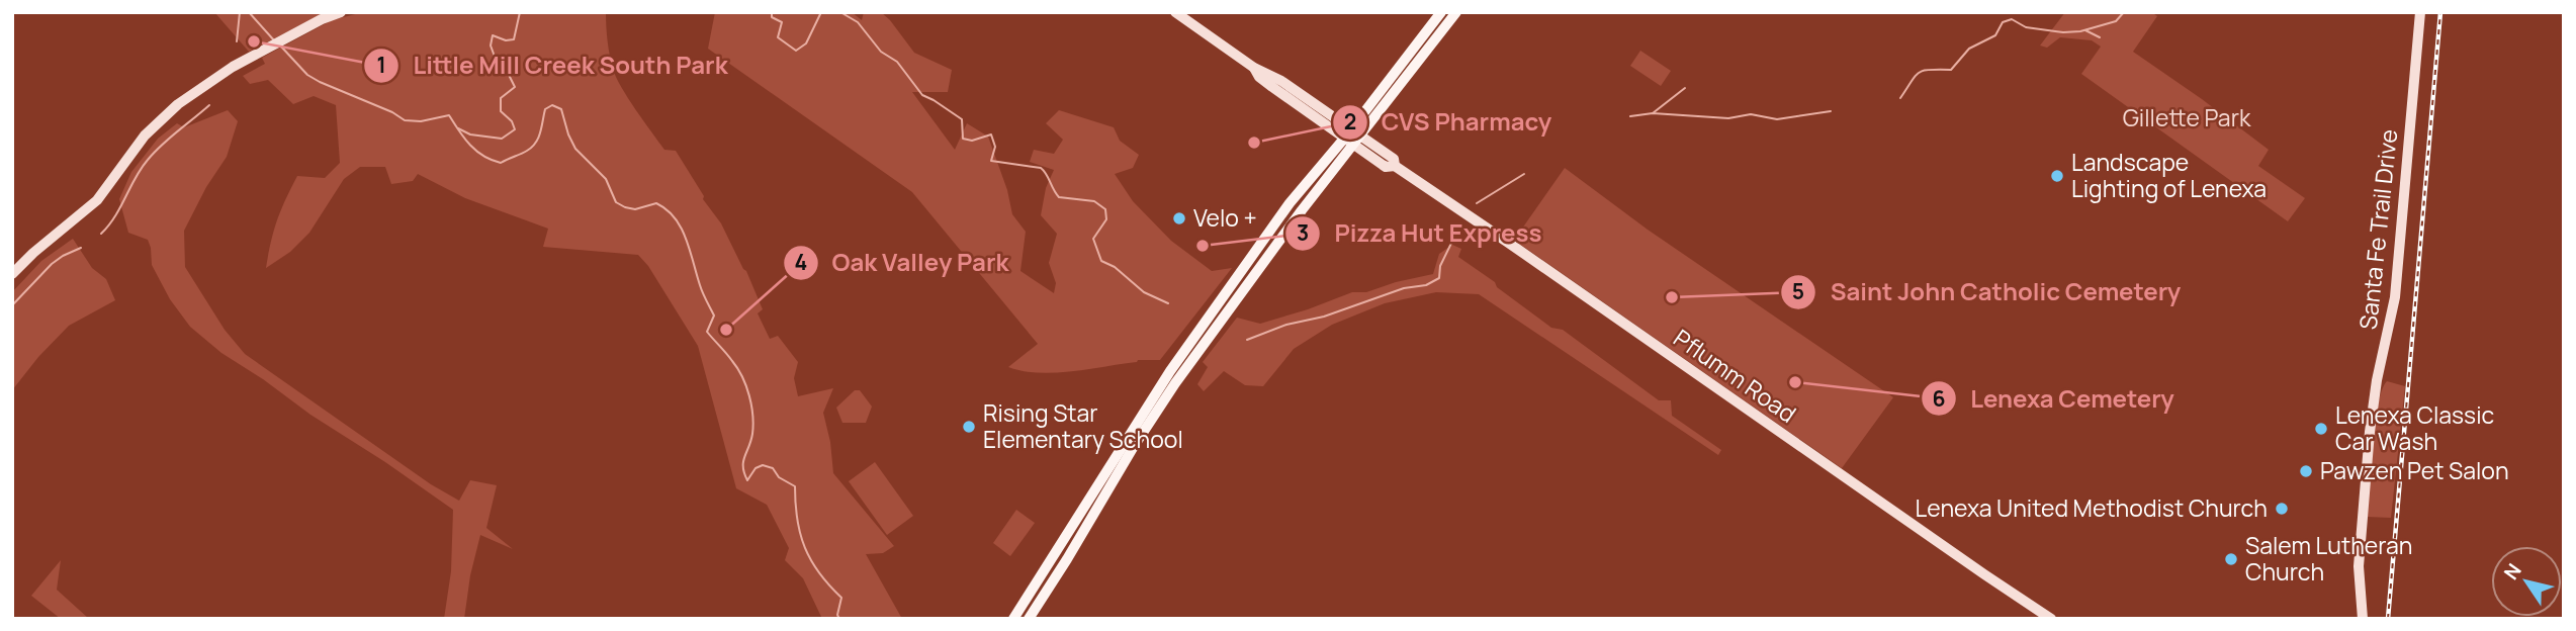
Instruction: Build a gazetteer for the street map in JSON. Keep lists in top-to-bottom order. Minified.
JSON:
{"streets":{"main road":["Santa Fe Trail Drive","Pflumm Road"]},"parks":["Gillette Park"],"places":["Little Mill Creek South Park","CVS Pharmacy","Landscape Lighting of Lenexa","Velo +","Pizza Hut Express","Saint John Catholic Cemetery","Oak Valley Park","Lenexa Cemetery","Rising Star Elementary School","Lenexa Classic Car Wash","Pawzen Pet Salon","Lenexa United Methodist Church","Salem Lutheran Church"],"north":"top left"}
